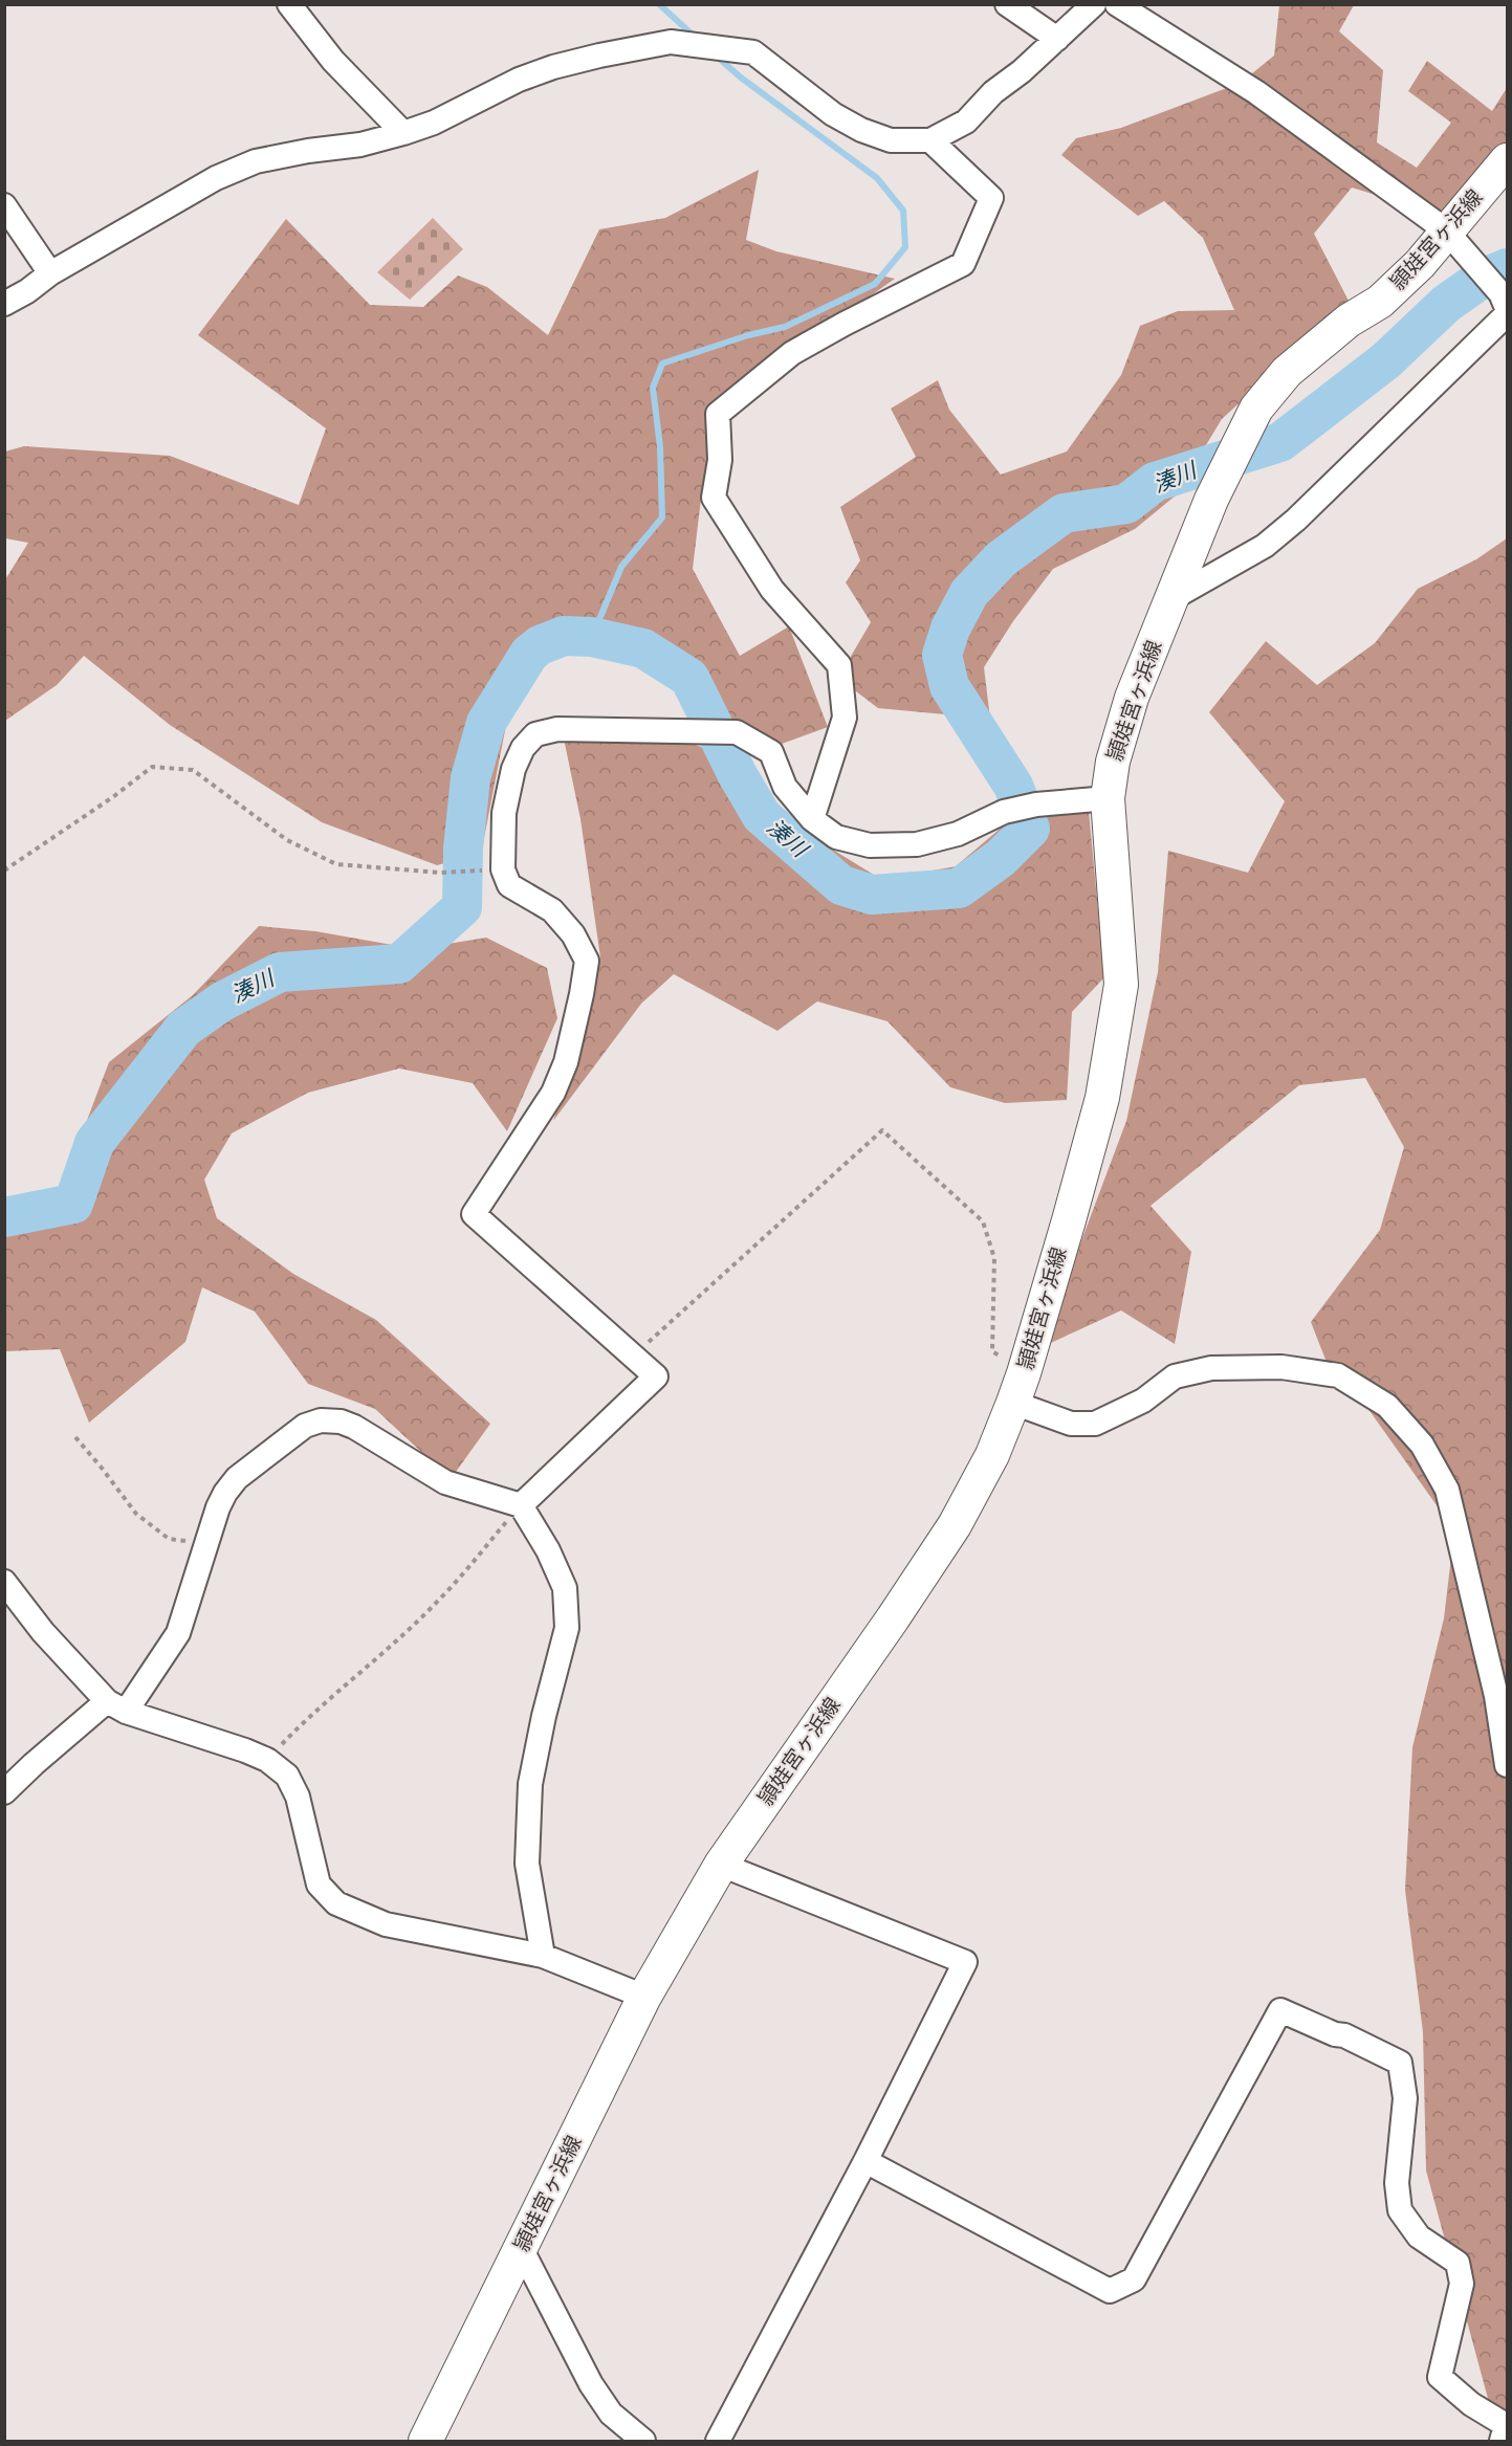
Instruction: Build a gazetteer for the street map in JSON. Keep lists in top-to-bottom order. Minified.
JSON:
{"streets":{"main road":["頴娃宮ヶ浜線"]},"water":["湊川"]}
